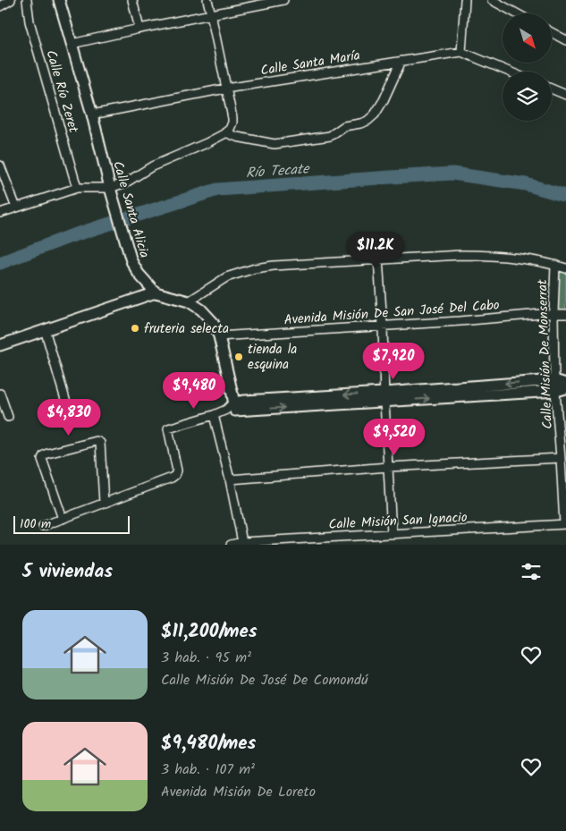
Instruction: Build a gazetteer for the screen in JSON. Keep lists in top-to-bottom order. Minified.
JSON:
{"streets":{"street":["Calle Santa María","Calle Río Zeret","Calle Santa Alicia","Avenida Misión De San José Del Cabo","Calle Misión De Monserrat","Calle Misión San Ignacio"]},"crossings":[["Calle Santa María","Calle Santa Alicia"],["Avenida Misión De San José Del Cabo","Calle Misión De Monserrat"],["Calle Misión De Monserrat","Calle Misión San Ignacio"]],"water":["Río Tecate"],"places":["fruteria selecta","tienda la esquina"],"scale_bar":"100 m","north":"bottom right","page":{"price":["$11.2K","$7,920","$9,480","$4,830","$9,520"],"scale":"100 m","heading":"5 viviendas","list":[{"name":"$11,200/mes","note":"3 hab. · 95 m² · Calle Misión De José De Comondú"},{"name":"$9,480/mes","note":"3 hab. · 107 m² · Avenida Misión De Loreto"}]}}
